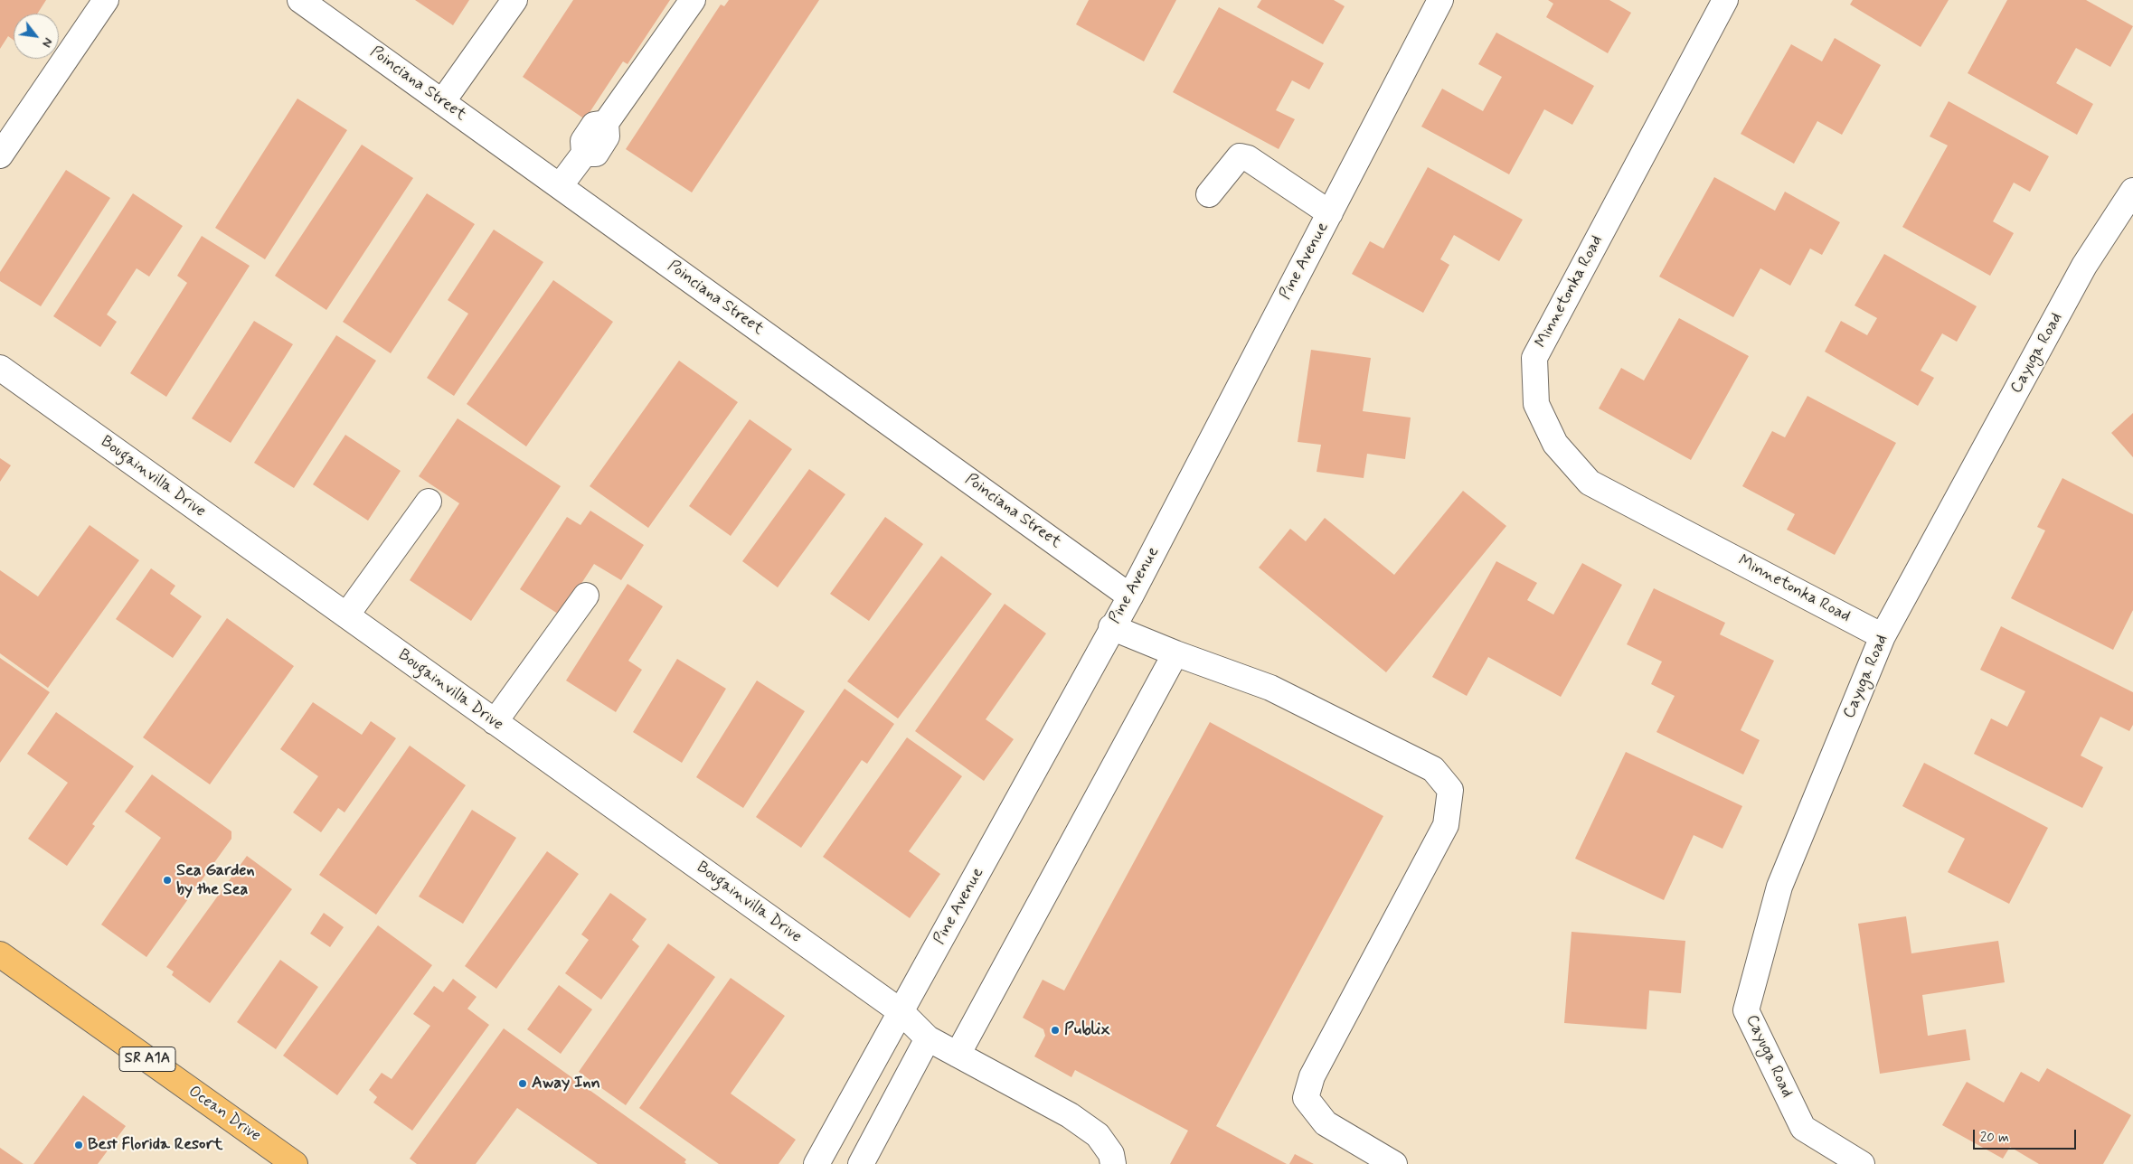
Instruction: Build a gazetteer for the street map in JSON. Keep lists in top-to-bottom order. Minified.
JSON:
{"streets":{"main road":["SR A1A","Ocean Drive"],"street":["Poinciana Street","Pine Avenue","Minnetonka Road","Cayuga Road","Bougainvilla Drive"]},"crossings":[["Poinciana Street","Pine Avenue"],["Pine Avenue","Bougainvilla Drive"],["Minnetonka Road","Cayuga Road"]],"places":["Sea Garden by the Sea","Publix","Away Inn","Best Florida Resort"],"scale_bar":"20 m","north":"bottom right"}
